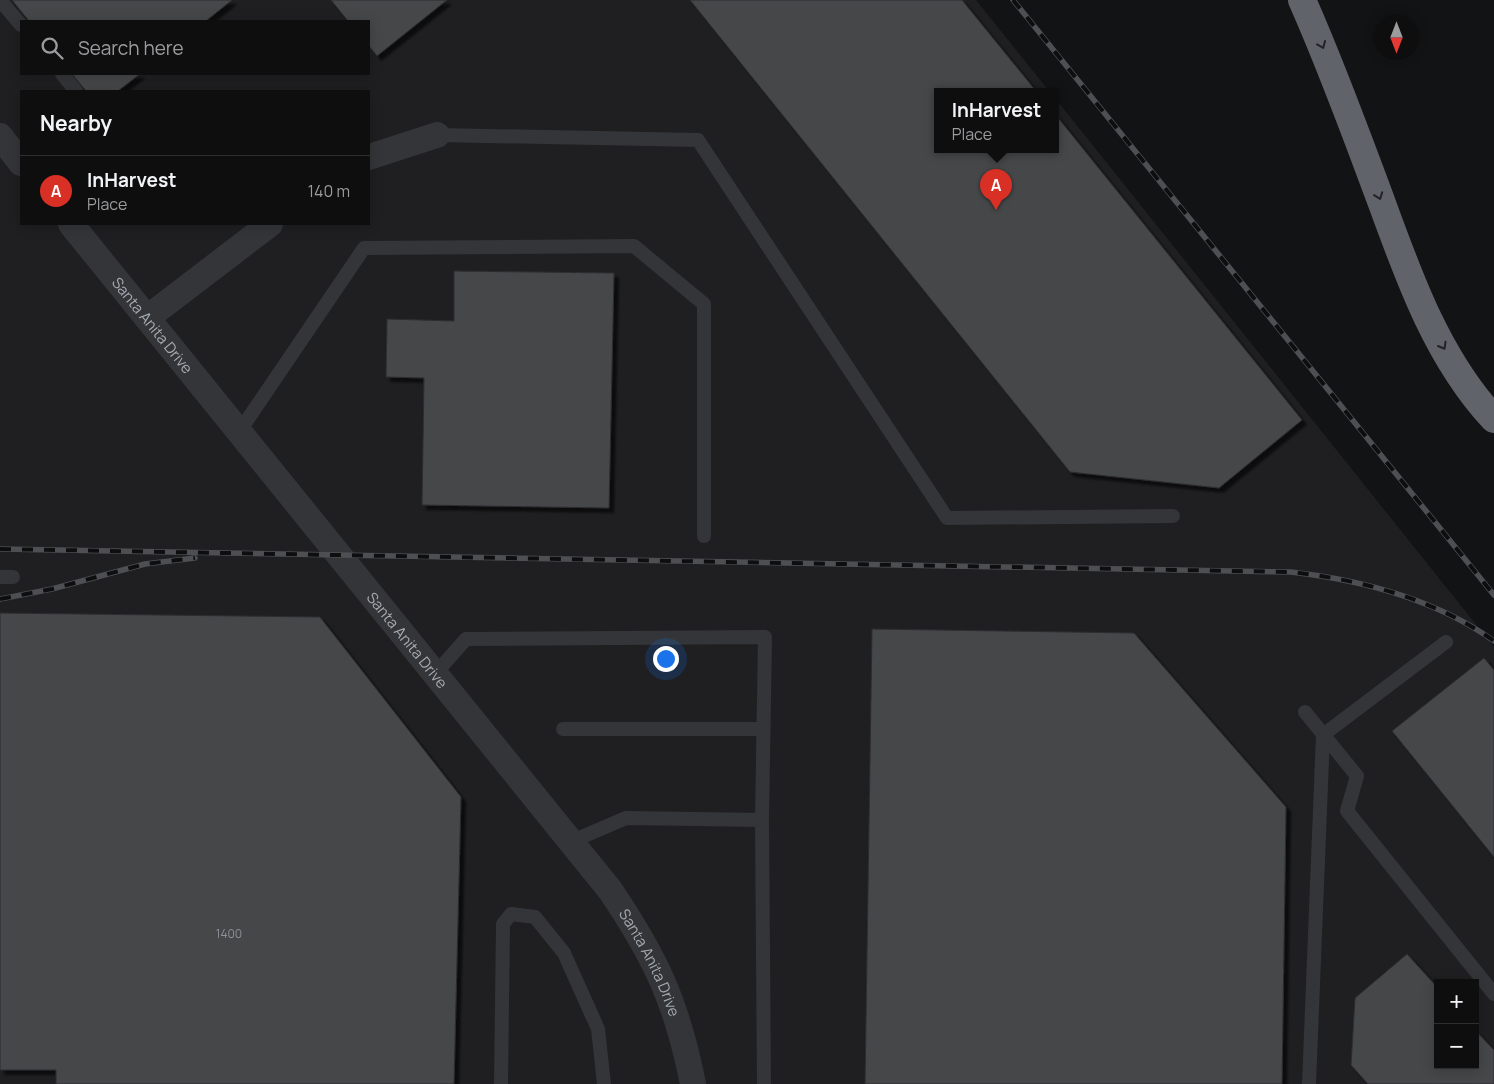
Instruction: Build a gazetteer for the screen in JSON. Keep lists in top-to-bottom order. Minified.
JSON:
{"streets":{"street":["Santa Anita Drive"]},"house_numbers":["1400"],"north":"bottom","page":{"search":"Search here","popup":["InHarvest","Place"],"heading":"Nearby","list":[{"mark":"A","name":"InHarvest","note":"Place","value":"140 m"}],"pins":"A","map_buttons":["+","−"]}}
